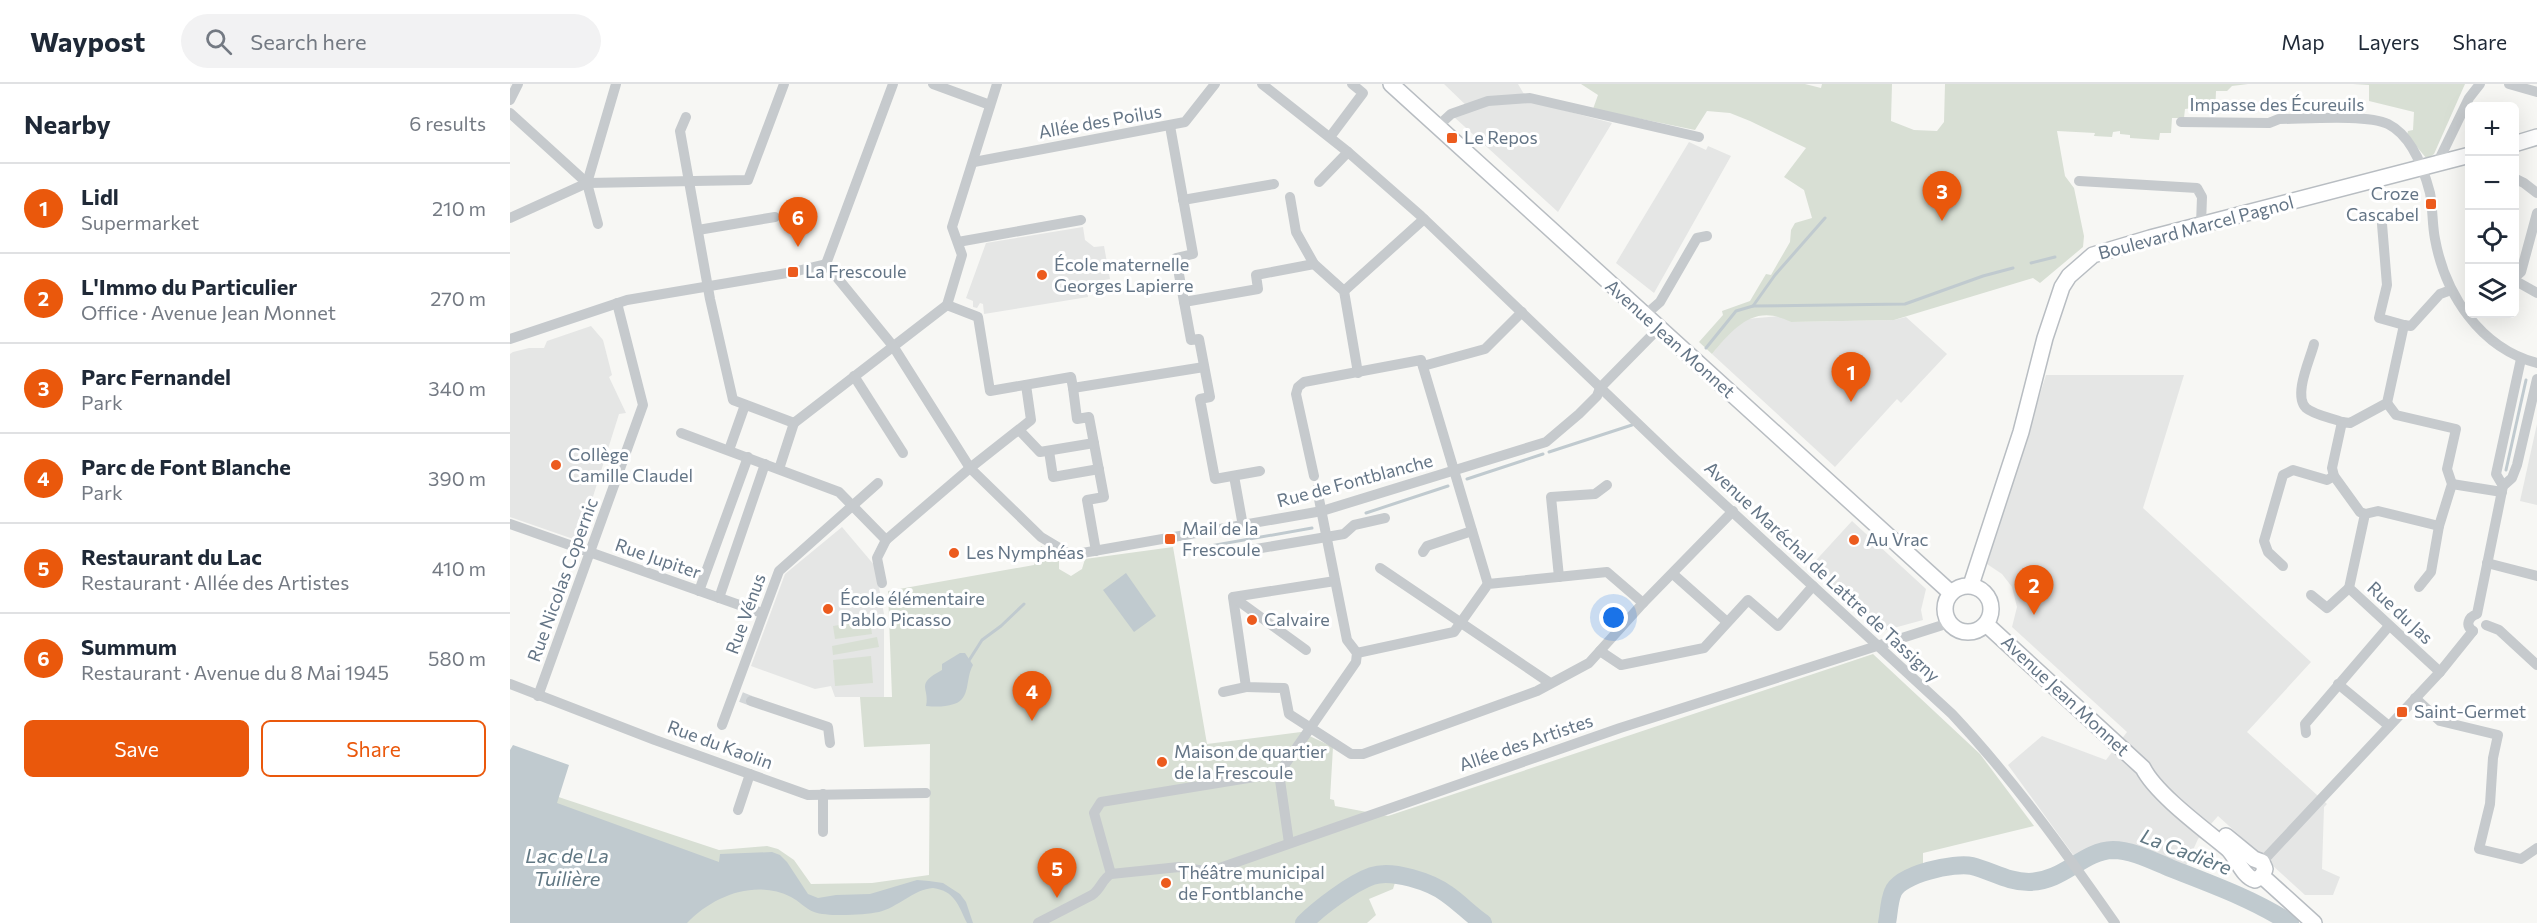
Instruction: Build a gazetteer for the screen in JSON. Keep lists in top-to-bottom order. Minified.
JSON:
{"streets":{"street":["Impasse des Écureuils","Allée des Poilus","Boulevard Marcel Pagnol","Avenue Jean Monnet","Rue de Fontblanche","Rue Jupiter","Avenue Maréchal de Lattre de Tassigny","Rue Nicolas Copernic","Rue du Jas","Rue Vénus","Allée des Artistes","Rue du Kaolin"]},"crossings":[["Impasse des Écureuils","Boulevard Marcel Pagnol"],["Boulevard Marcel Pagnol","Avenue Jean Monnet"],["Boulevard Marcel Pagnol","Allée des Artistes"],["Avenue Jean Monnet","Rue de Fontblanche"],["Avenue Jean Monnet","Allée des Artistes"],["Rue de Fontblanche","Avenue Maréchal de Lattre de Tassigny"],["Rue Jupiter","Rue Nicolas Copernic"],["Rue Jupiter","Rue Vénus"],["Avenue Maréchal de Lattre de Tassigny","Allée des Artistes"],["Rue Nicolas Copernic","Rue du Kaolin"]],"water":["La Cadière","Lac de La Tuilière"],"places":{"transit":["Le Repos","Croze Cascabel","La Frescoule","Mail de la Frescoule","Saint-Germet"],"other":["École maternelle Georges Lapierre","Collège Camille Claudel","Au Vrac","Les Nymphéas","École élémentaire Pablo Picasso","Calvaire","Maison de quartier de la Frescoule","Théâtre municipal de Fontblanche"]},"page":{"header":"Waypost","search":"Search here","nav":["Map","Layers","Share"],"heading":["Nearby","6 results"],"map_buttons":["+","−"],"list":[{"mark":"1","name":"Lidl","note":"Supermarket","value":"210 m"},{"mark":"2","name":"L'Immo du Particulier","note":"Office · Avenue Jean Monnet","value":"270 m"},{"mark":"3","name":"Parc Fernandel","note":"Park","value":"340 m"},{"mark":"4","name":"Parc de Font Blanche","note":"Park","value":"390 m"},{"mark":"5","name":"Restaurant du Lac","note":"Restaurant · Allée des Artistes","value":"410 m"},{"mark":"6","name":"Summum","note":"Restaurant · Avenue du 8 Mai 1945","value":"580 m"}],"pins":["3","6","1","2","4","5"],"buttons":["Save","Share"]}}
